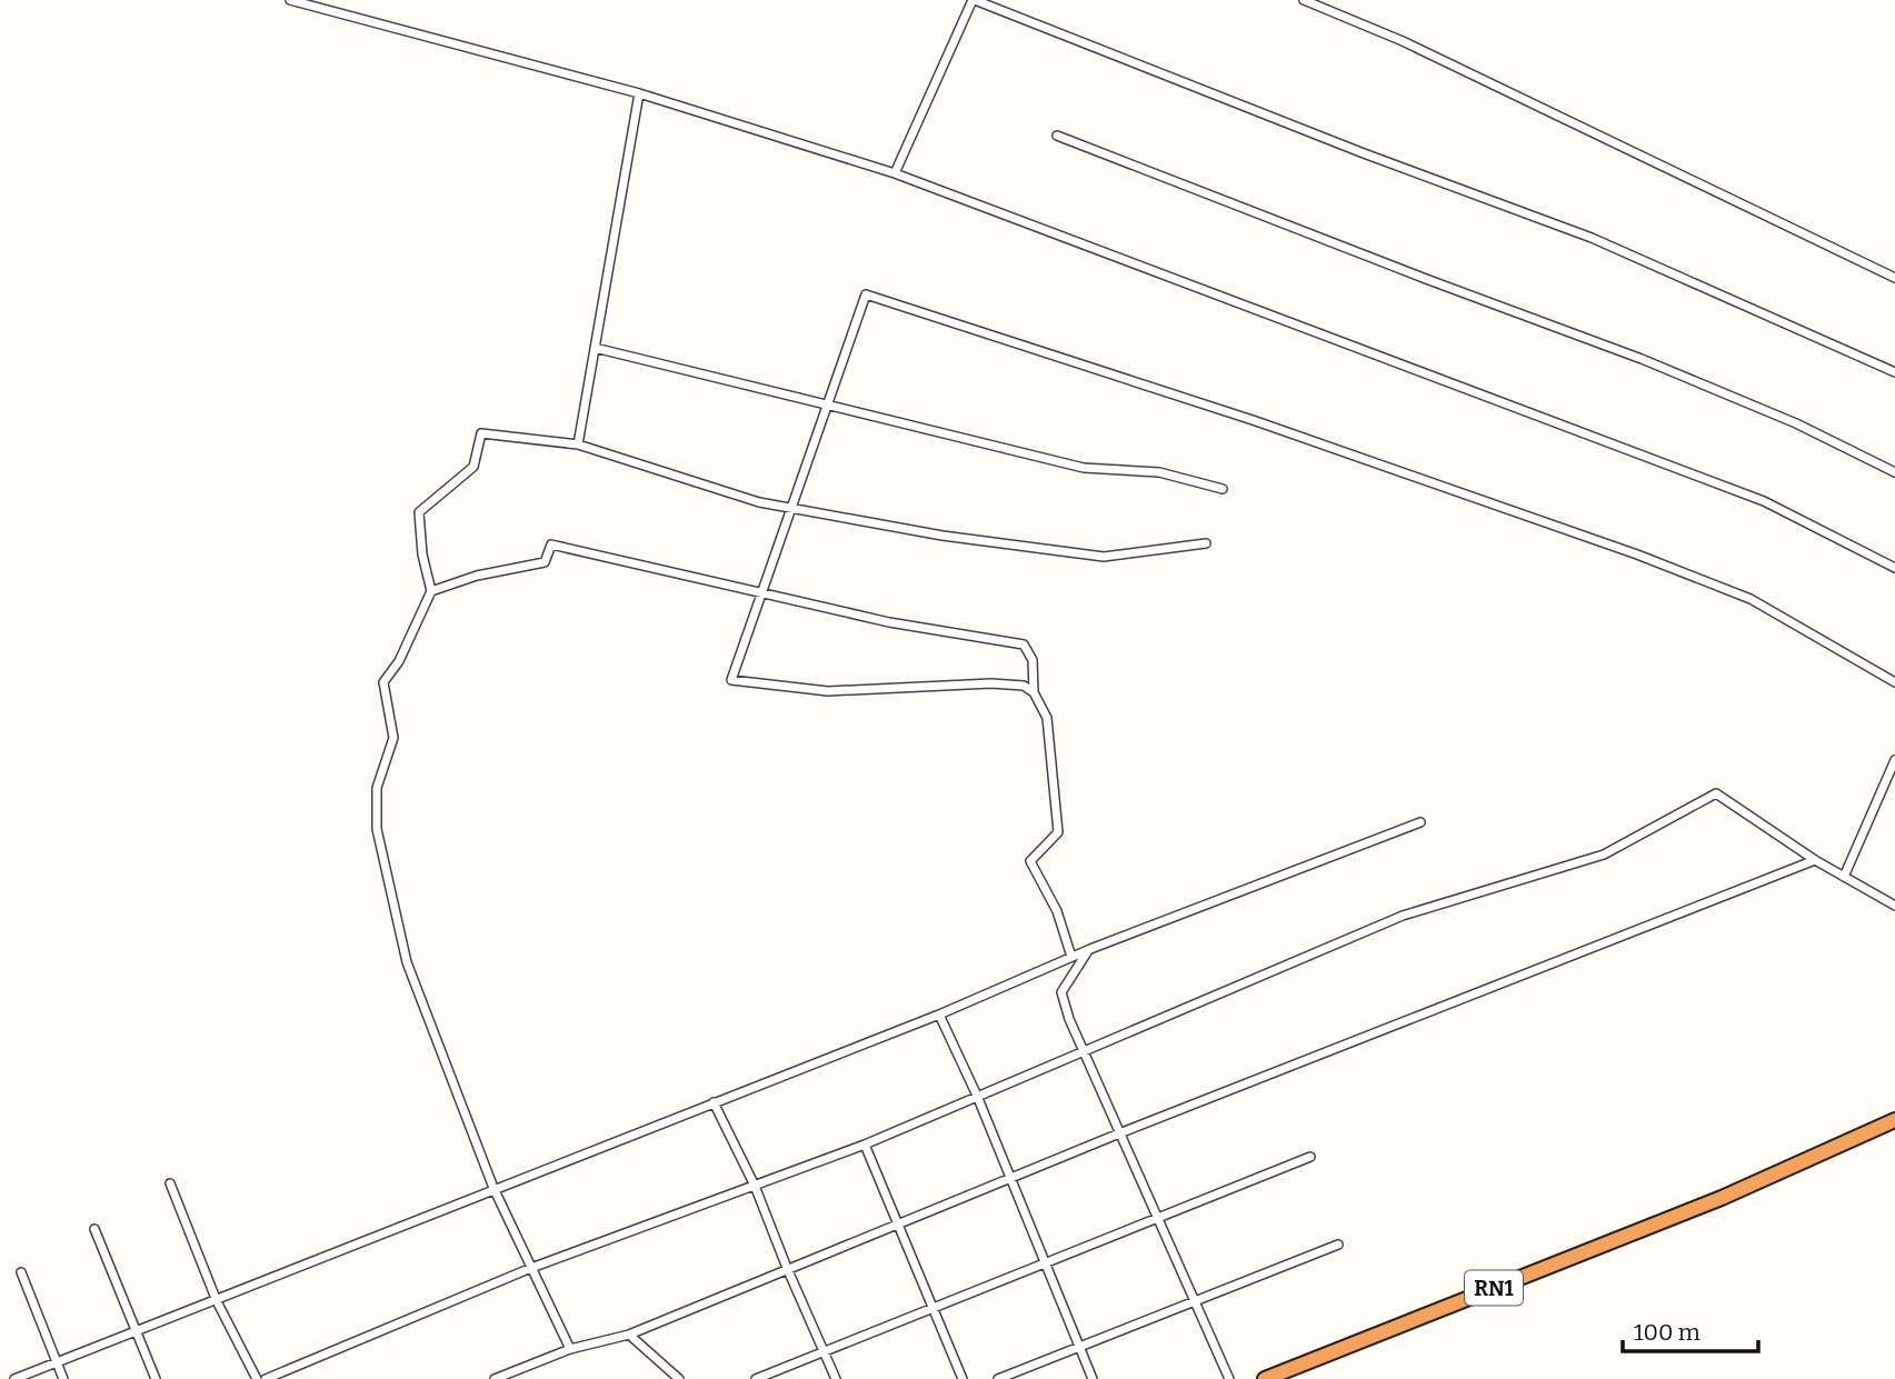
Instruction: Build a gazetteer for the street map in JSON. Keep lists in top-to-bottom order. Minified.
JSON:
{"streets":{"highway":["RN1"]},"scale_bar":"100 m"}
